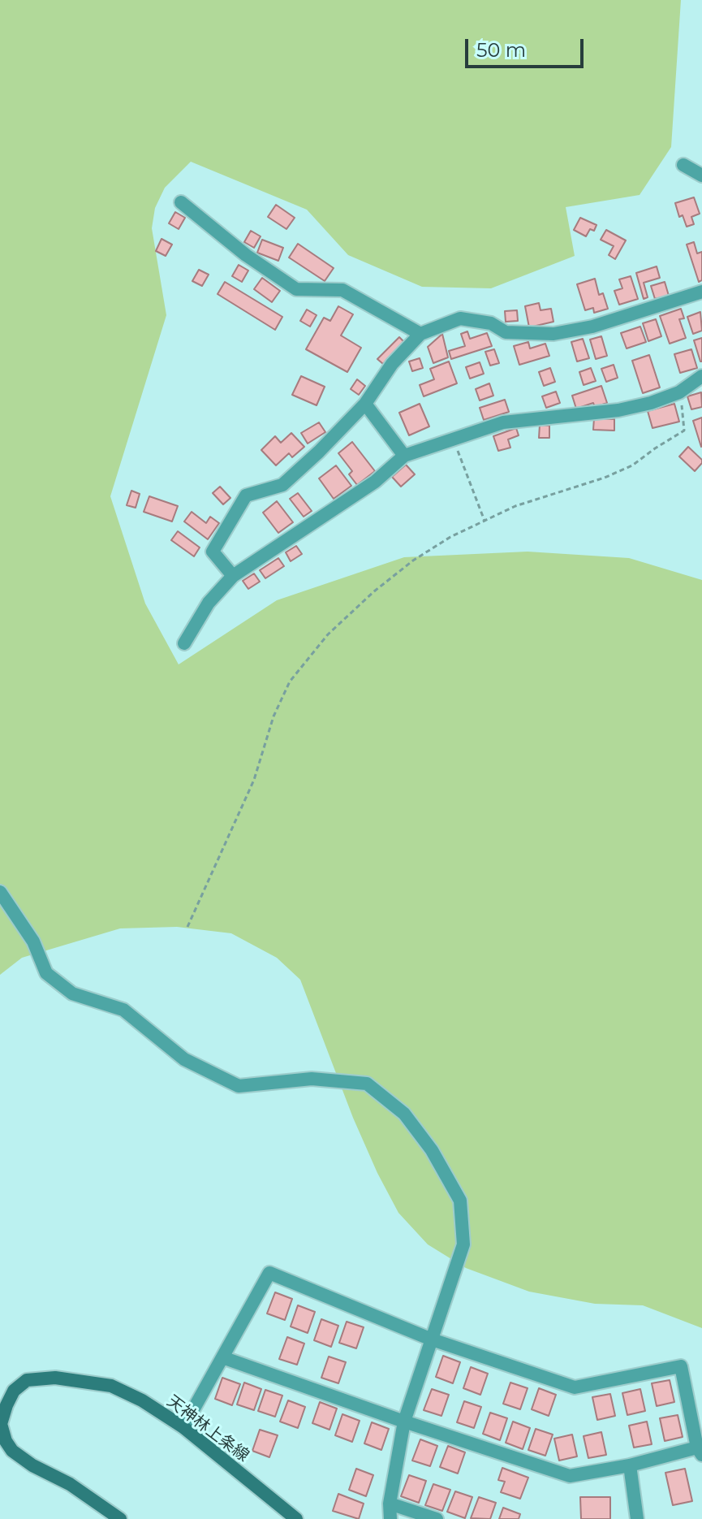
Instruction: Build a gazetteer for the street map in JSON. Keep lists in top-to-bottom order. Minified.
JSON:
{"streets":{"main road":["天神林上条線"]},"scale_bar":"50 m"}
